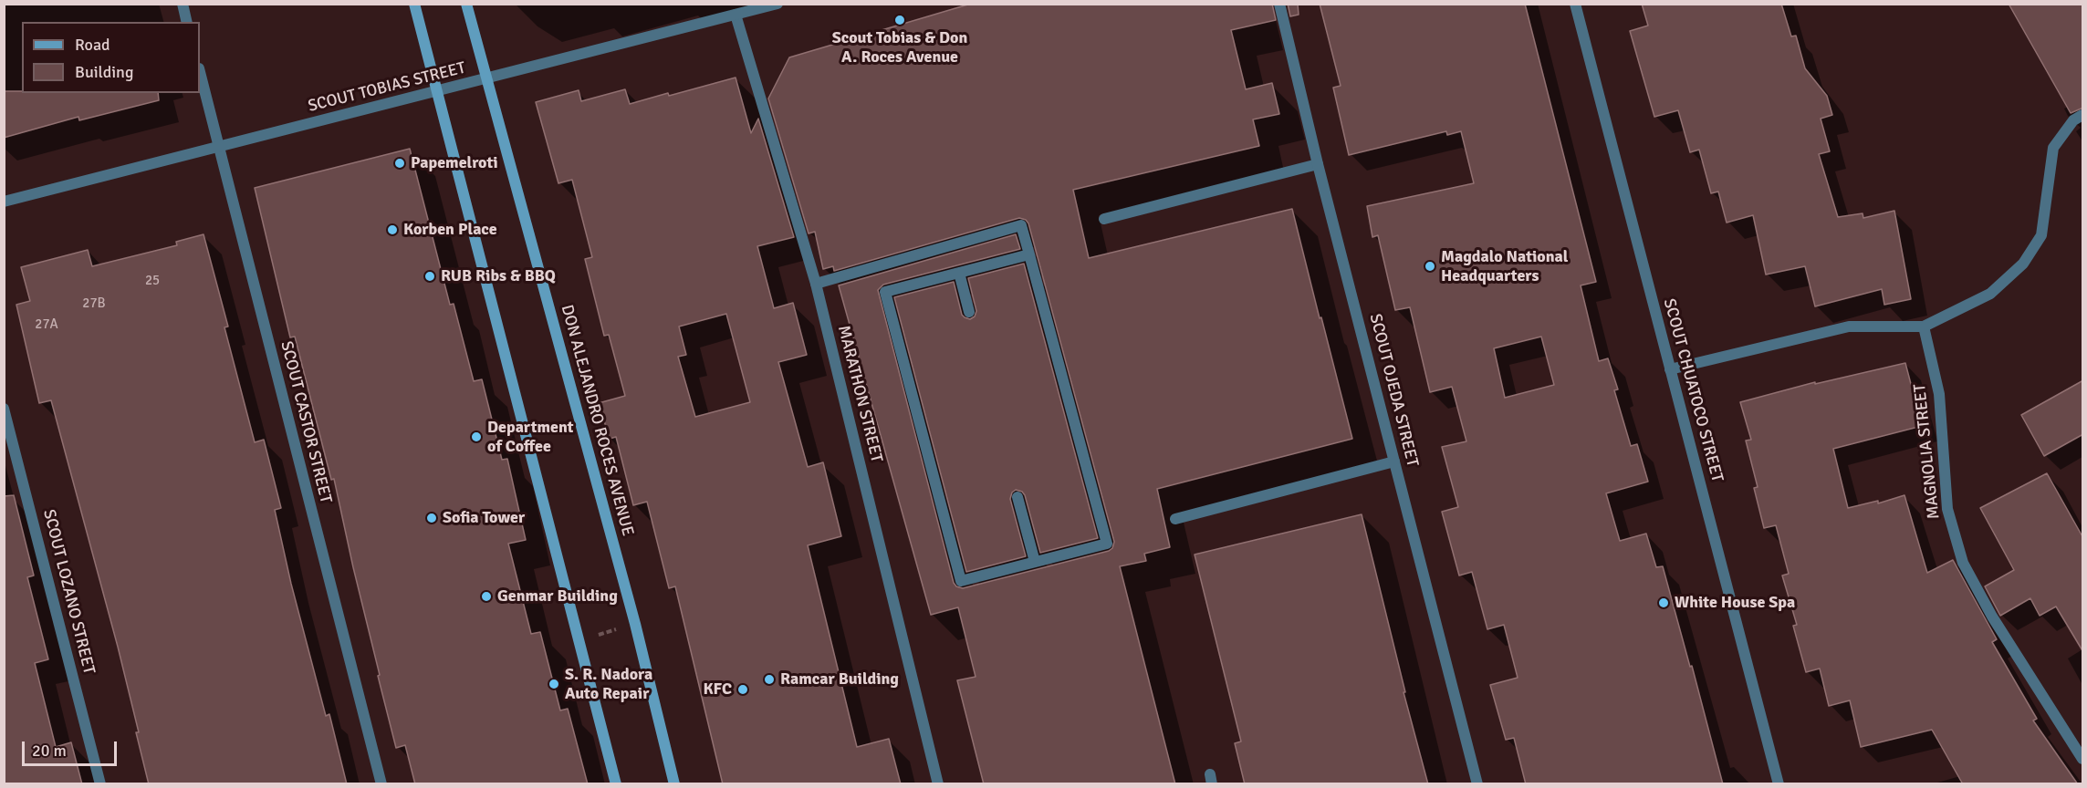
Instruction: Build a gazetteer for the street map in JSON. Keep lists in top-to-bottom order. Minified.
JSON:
{"streets":{"main road":["DON ALEJANDRO ROCES AVENUE"],"street":["SCOUT TOBIAS STREET","SCOUT OJEDA STREET","SCOUT CHUATOCO STREET","MARATHON STREET","SCOUT CASTOR STREET","MAGNOLIA STREET","SCOUT LOZANO STREET"]},"crossings":[["SCOUT TOBIAS STREET","MARATHON STREET"],["SCOUT TOBIAS STREET","DON ALEJANDRO ROCES AVENUE"],["SCOUT TOBIAS STREET","SCOUT CASTOR STREET"]],"places":["Scout Tobias & Don A. Roces Avenue","Papemelroti","Korben Place","Magdalo National Headquarters","RUB Ribs & BBQ","Department of Coffee","Sofia Tower","Genmar Building","White House Spa","Ramcar Building","S. R. Nadora Auto Repair","KFC"],"house_numbers":["25","27B","27A"],"legend":["Road","Building"],"scale_bar":"20 m"}
